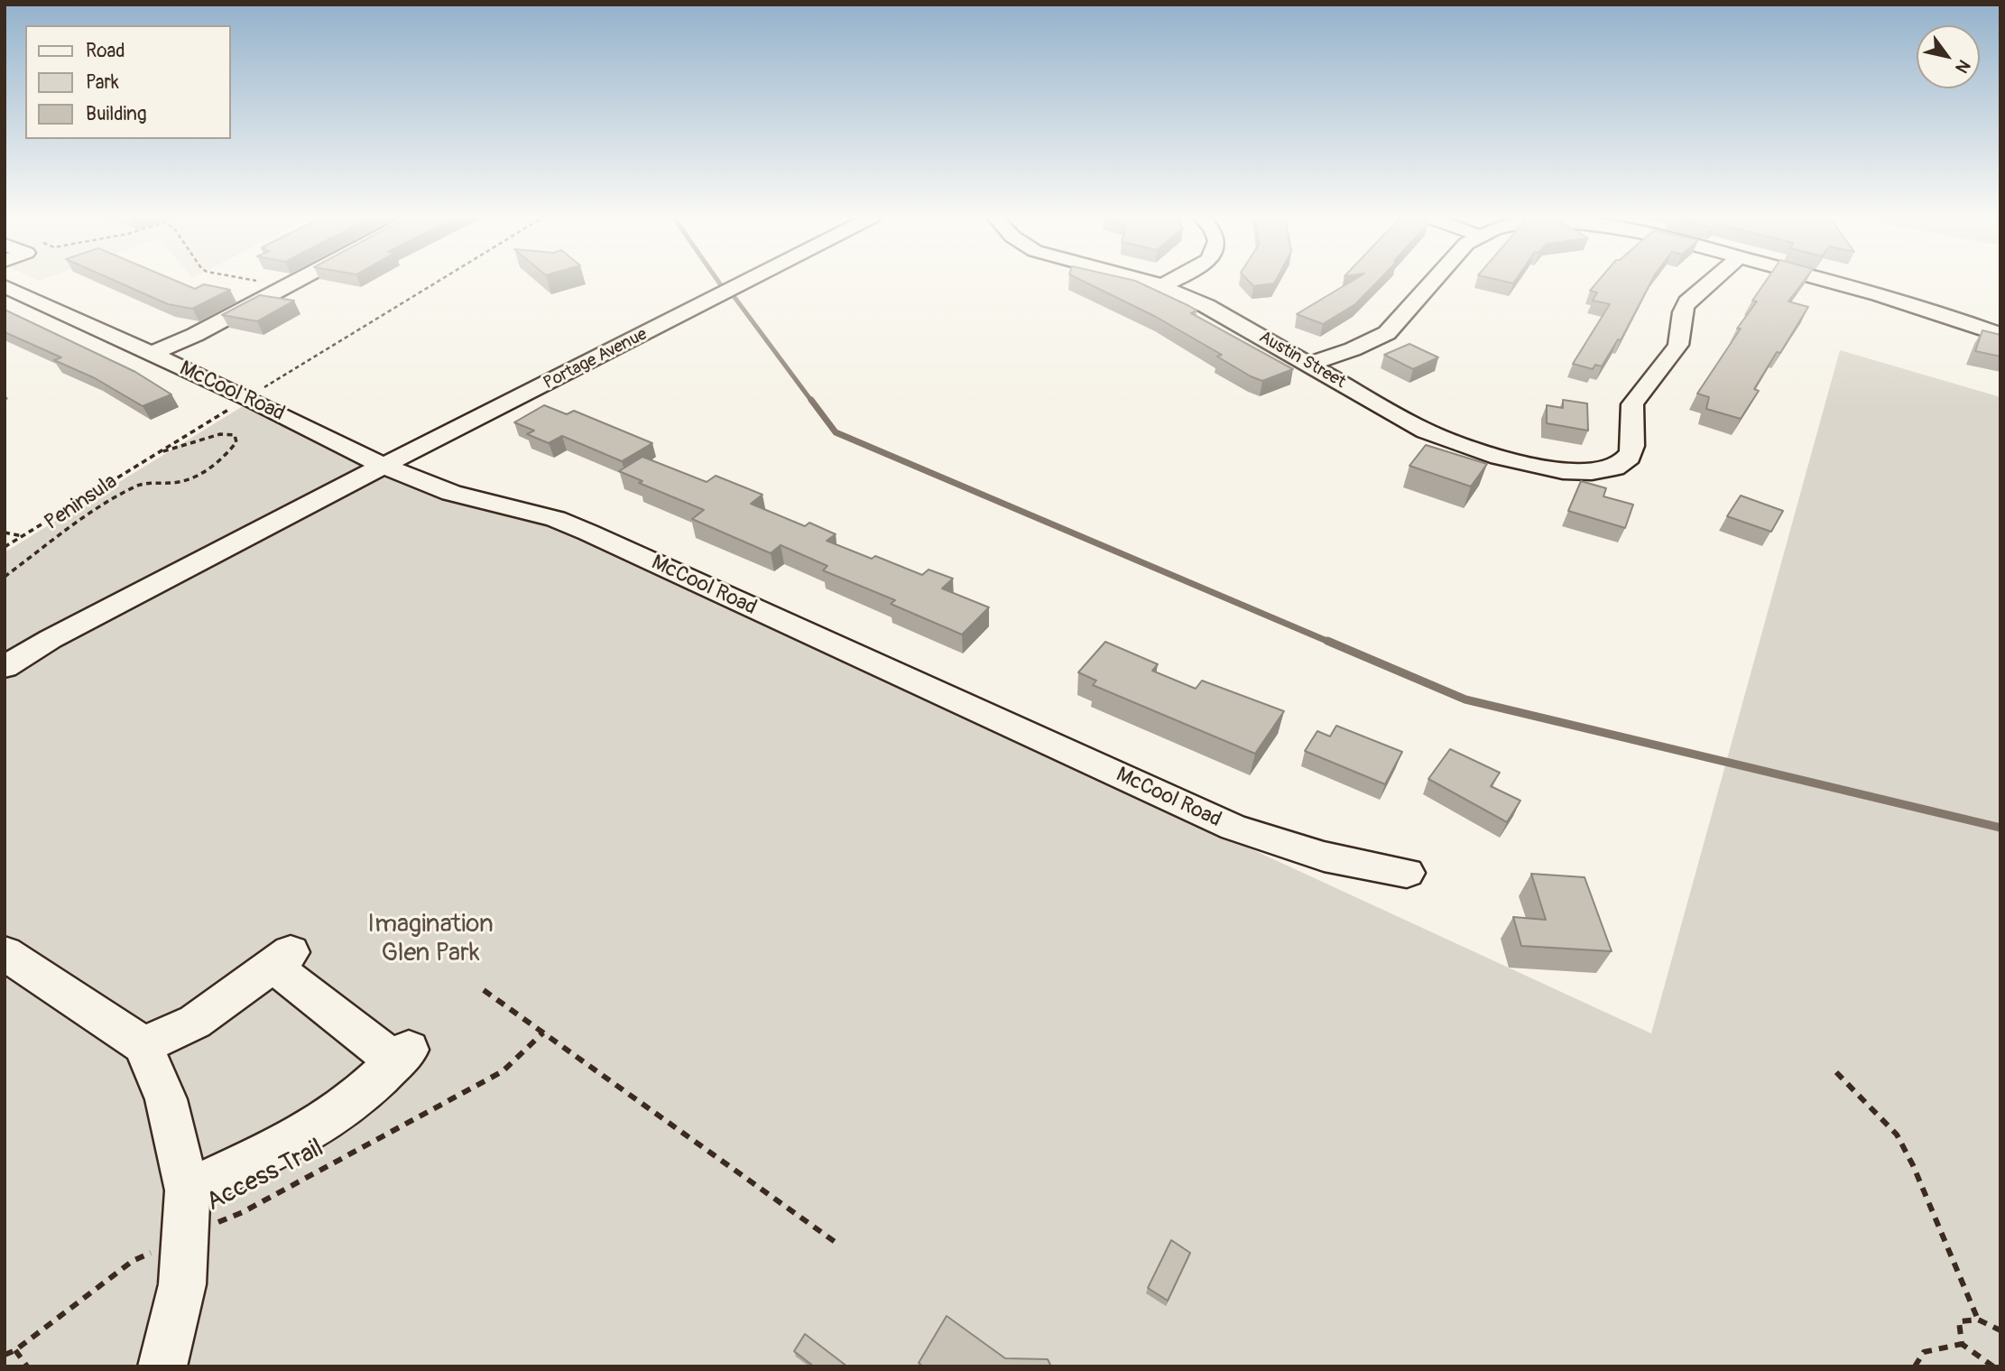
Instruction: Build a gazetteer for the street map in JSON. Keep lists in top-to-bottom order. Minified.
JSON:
{"streets":{"street":["Portage Avenue","Austin Street","McCool Road"],"path":["Peninsula","Access Trail"]},"crossings":[["Portage Avenue","McCool Road"]],"parks":["Imagination Glen Park"],"legend":["Road","Park","Building"],"north":"bottom right"}
